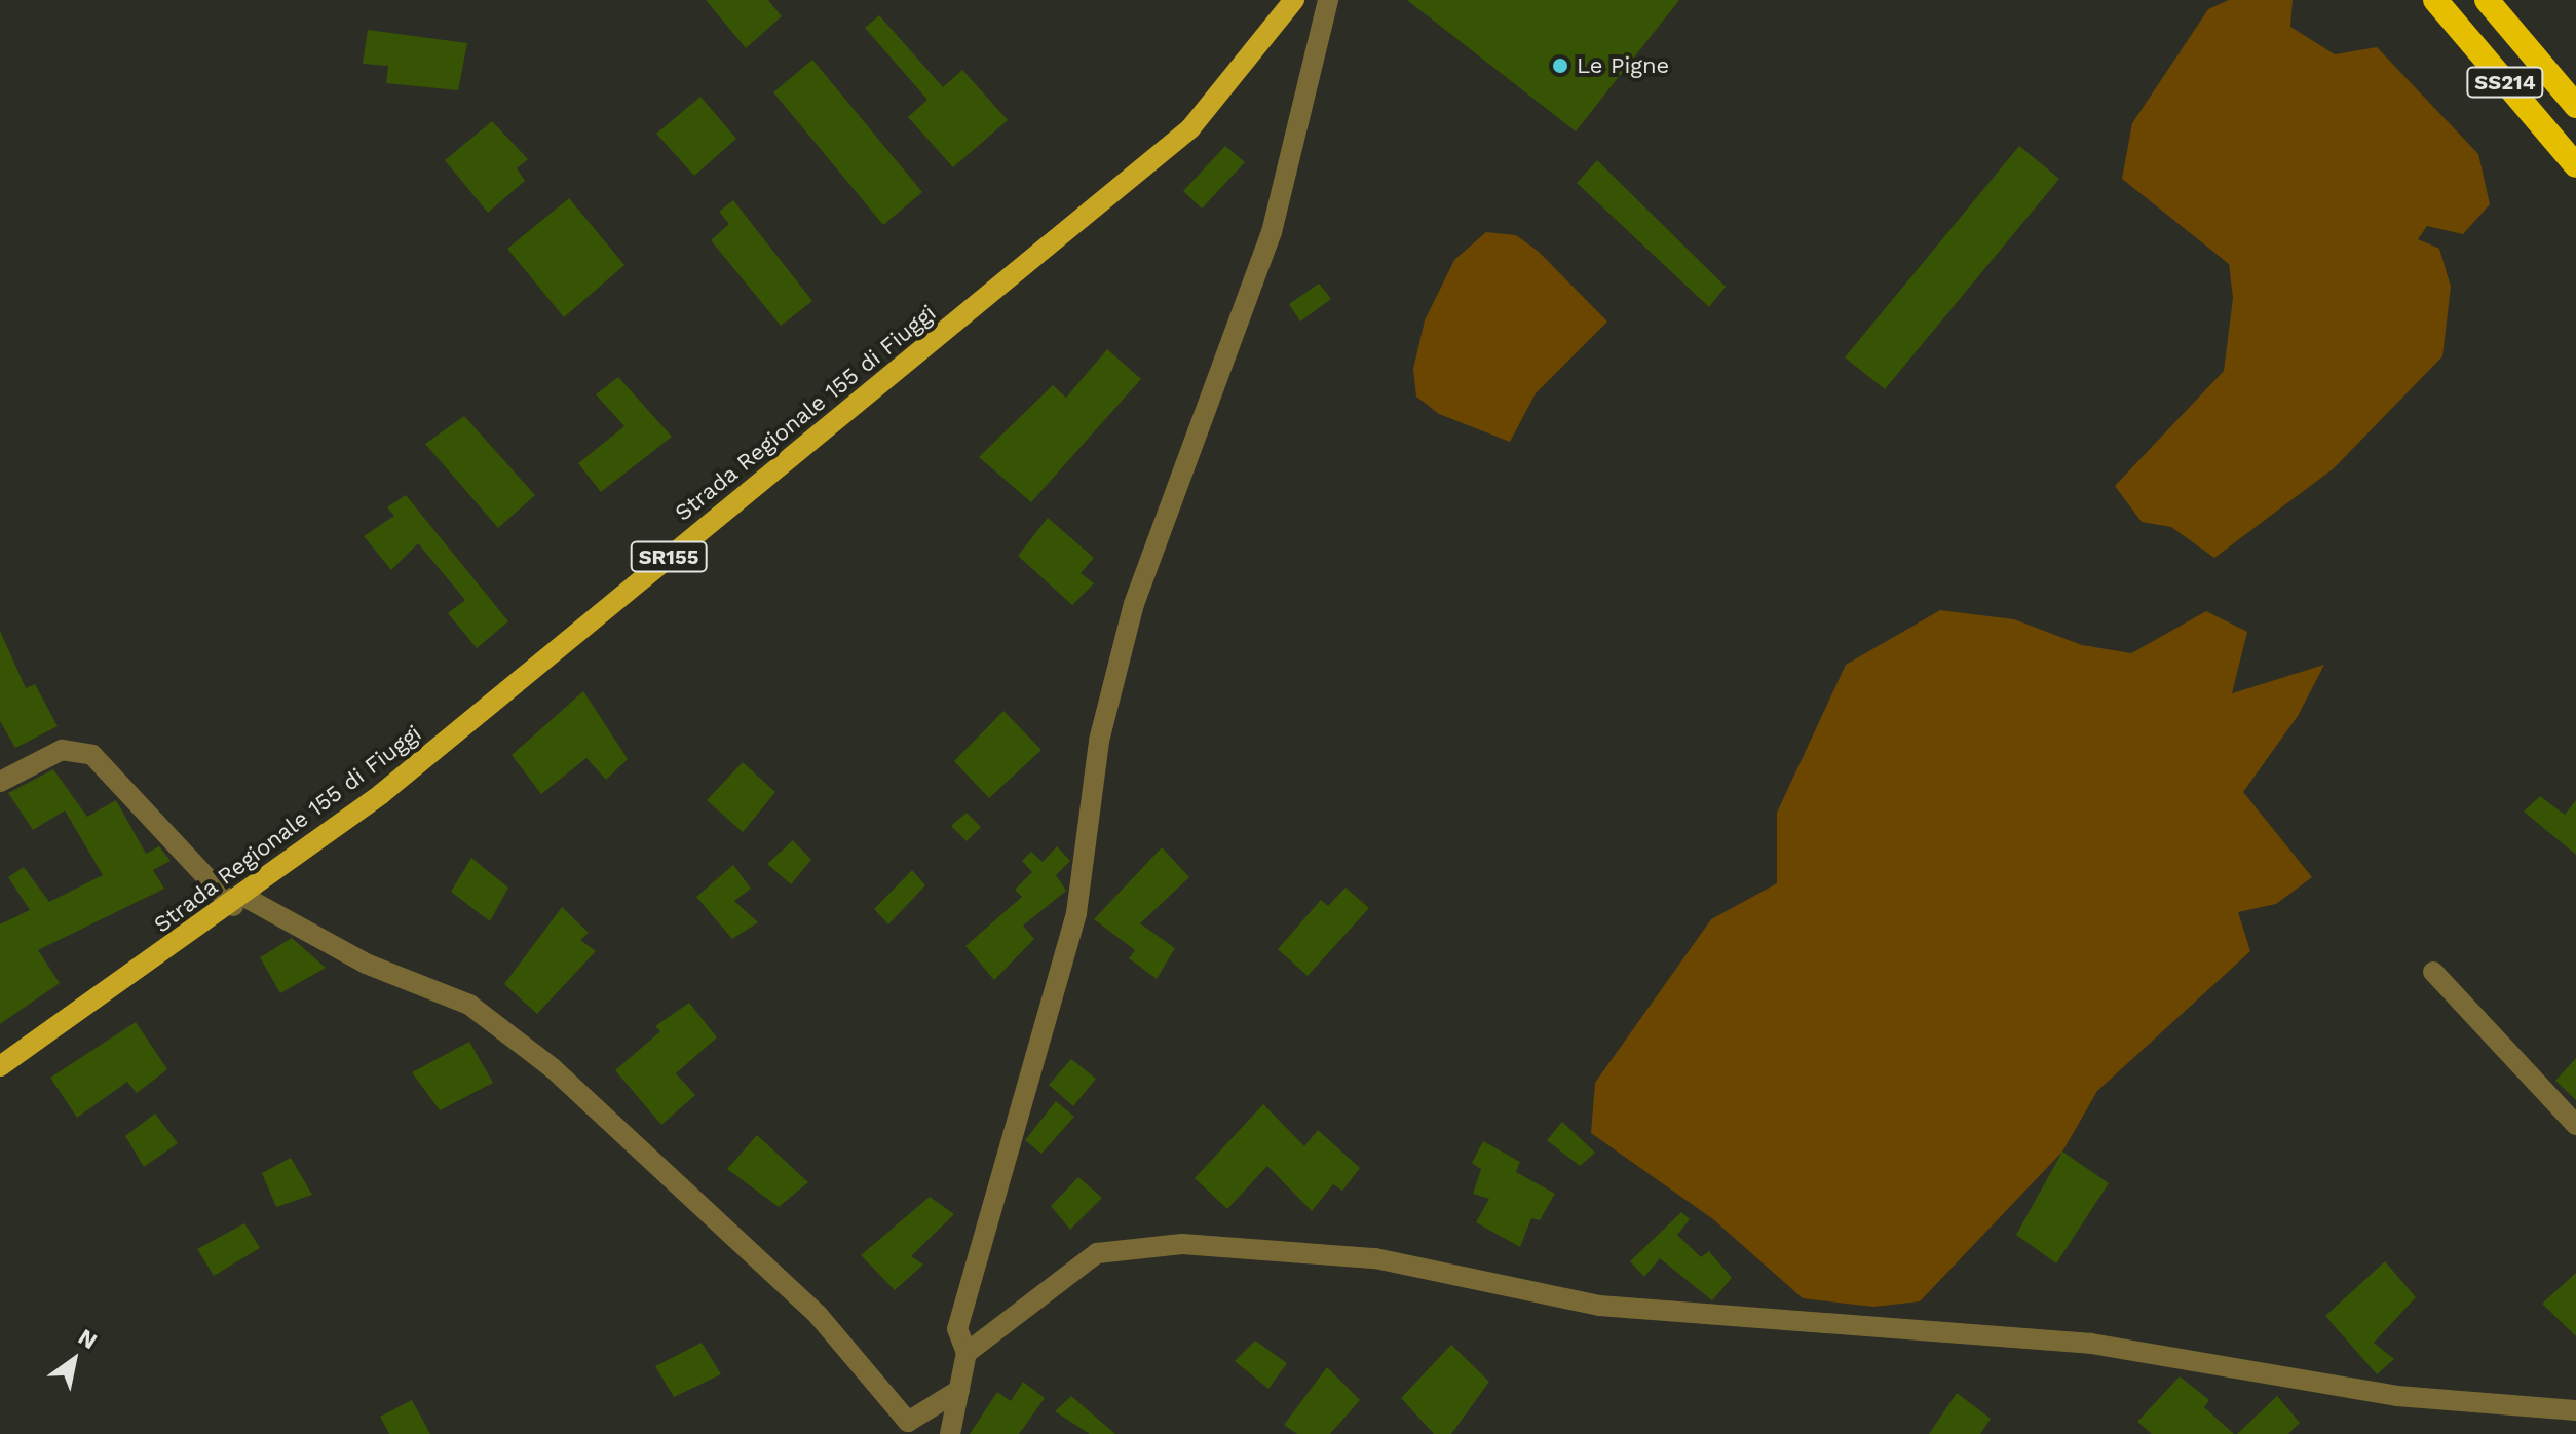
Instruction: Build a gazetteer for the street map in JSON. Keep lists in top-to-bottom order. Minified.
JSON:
{"streets":{"highway":["SS214"],"main road":["Strada Regionale 155 di Fiuggi","SR155"]},"places":["Le Pigne"],"north":"top right"}
